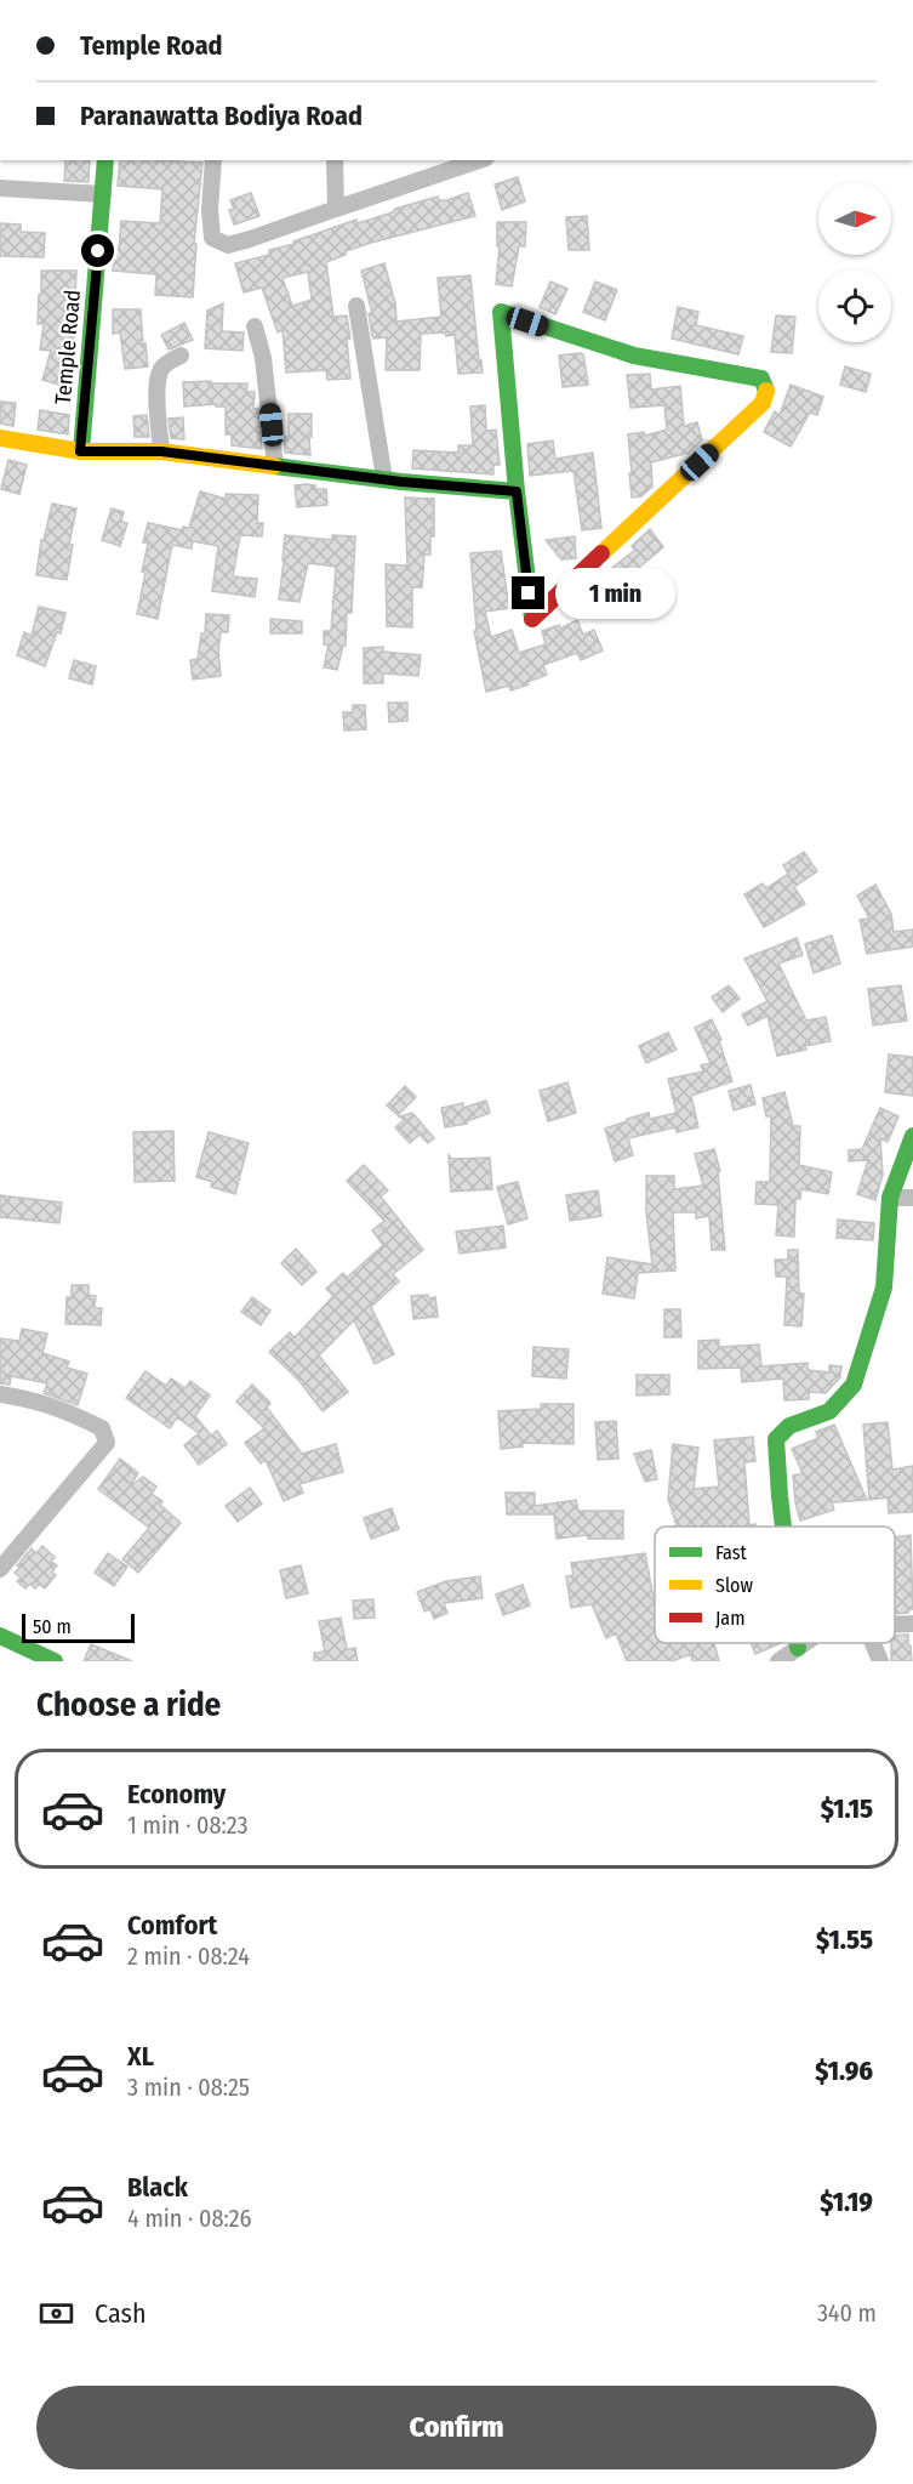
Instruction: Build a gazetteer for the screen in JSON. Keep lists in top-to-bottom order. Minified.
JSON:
{"streets":{"street":["Temple Road"]},"legend":["Fast","Slow","Jam"],"scale_bar":"50 m","north":"right","page":{"banner":["Temple Road","Paranawatta Bodiya Road"],"bubble":"1 min","scale":"50 m","heading":"Choose a ride","list":[{"name":"Economy","note":"1 min · 08:23","value":"$1.15"},{"name":"Comfort","note":"2 min · 08:24","value":"$1.55"},{"name":"XL","note":"3 min · 08:25","value":"$1.96"},{"name":"Black","note":"4 min · 08:26","value":"$1.19"}],"pay":["Cash","340 m"],"buttons":"Confirm"}}
